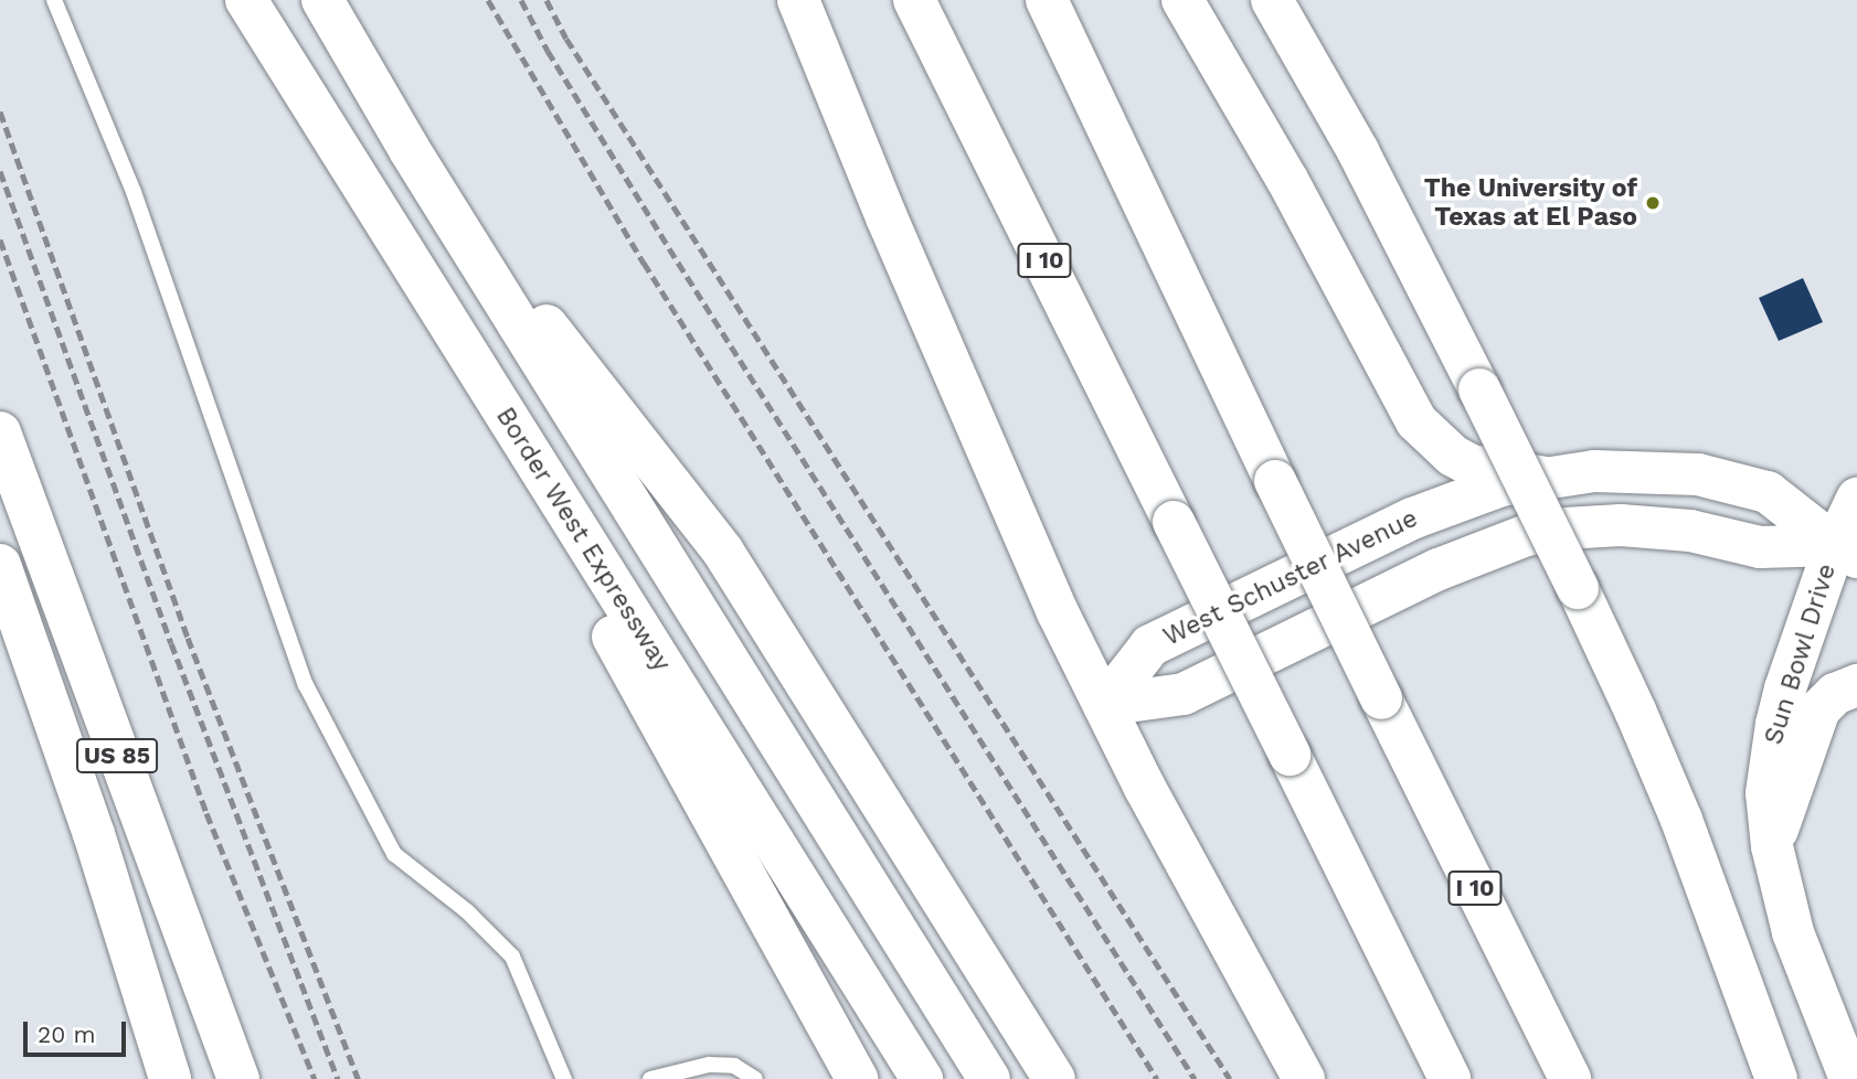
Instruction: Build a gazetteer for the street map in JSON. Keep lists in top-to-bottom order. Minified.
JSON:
{"streets":{"main road":["I 10","Border West Expressway","West Schuster Avenue","Sun Bowl Drive","US 85"]},"crossings":[["West Schuster Avenue","Sun Bowl Drive"]],"places":["The University of Texas at El Paso"],"scale_bar":"20 m"}
